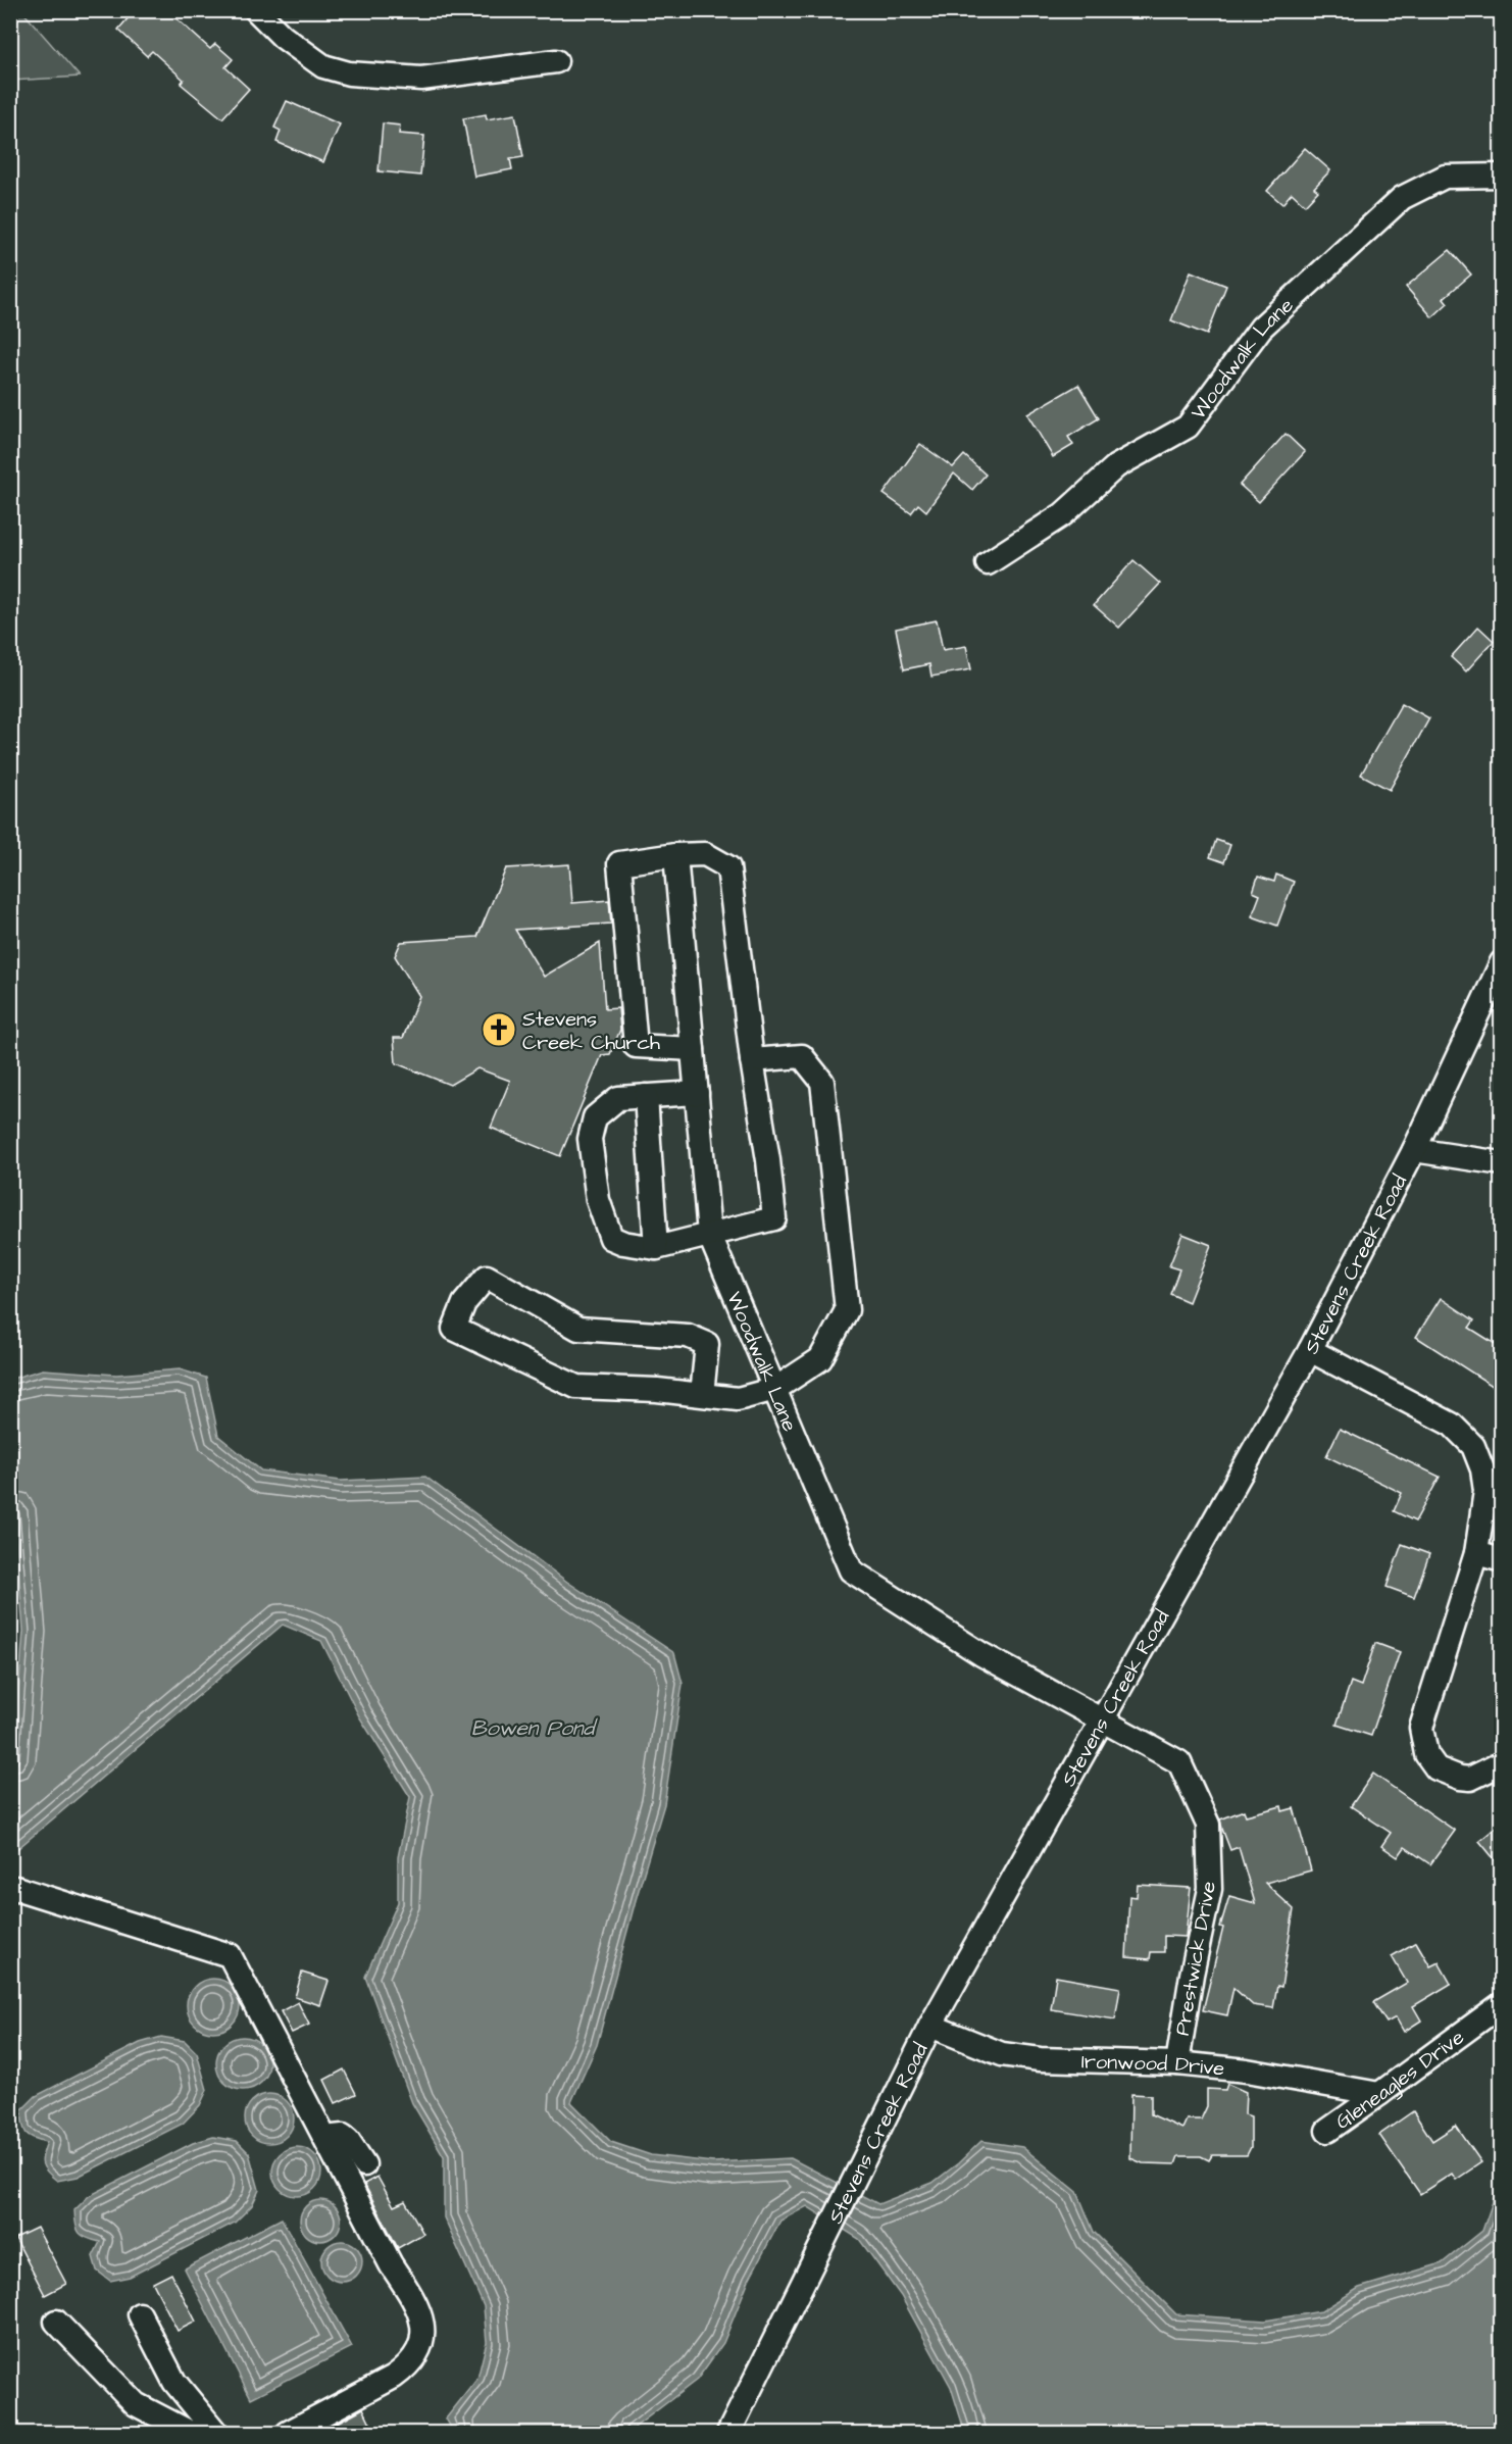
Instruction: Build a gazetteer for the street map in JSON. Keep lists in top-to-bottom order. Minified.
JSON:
{"streets":{"street":["Woodwalk Lane","Stevens Creek Road","Prestwick Drive","Ironwood Drive","Gleneagles Drive"]},"crossings":[["Woodwalk Lane","Stevens Creek Road"],["Woodwalk Lane","Prestwick Drive"],["Stevens Creek Road","Prestwick Drive"],["Stevens Creek Road","Ironwood Drive"],["Prestwick Drive","Ironwood Drive"],["Ironwood Drive","Gleneagles Drive"]],"water":["Bowen Pond"],"places":{"church":["Stevens Creek Church"]}}
